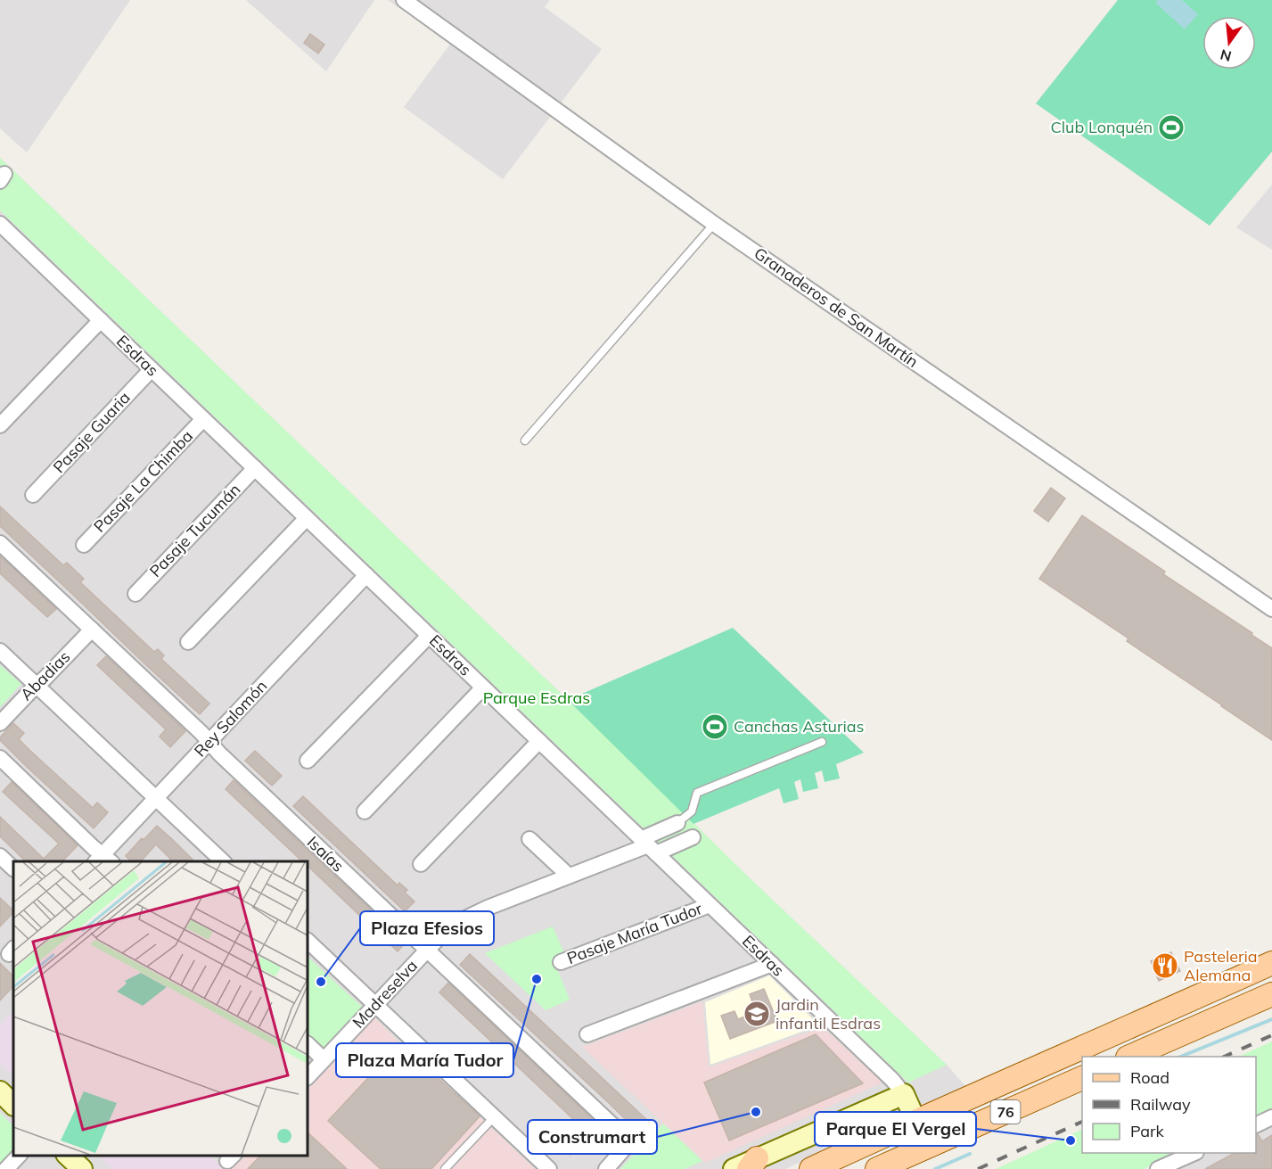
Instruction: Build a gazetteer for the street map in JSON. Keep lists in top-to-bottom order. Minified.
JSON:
{"streets":{"main road":["76"],"street":["Granaderos de San Martín","Esdras","Pasaje Guaria","Pasaje La Chimba","Pasaje Tucumán","Abadias","Rey Salomón","Isaías","Pasaje María Tudor","Madreselva"]},"crossings":[["Esdras","Pasaje Guaria"],["Esdras","Pasaje La Chimba"],["Esdras","Pasaje Tucumán"],["Esdras","Rey Salomón"],["Esdras","Pasaje María Tudor"],["Esdras","Madreselva"],["Esdras","76"],["Abadias","Isaías"],["Rey Salomón","Isaías"],["Isaías","Madreselva"]],"parks":["Parque Esdras"],"places":{"sports":["Club Lonquén","Canchas Asturias"],"restaurant":["Pasteleria Alemana"],"other":["Plaza María Tudor","Plaza Efesios","Construmart","Parque El Vergel"],"school or university":["Jardin infantil Esdras"]},"legend":["Road","Railway","Park"],"north":"bottom"}
